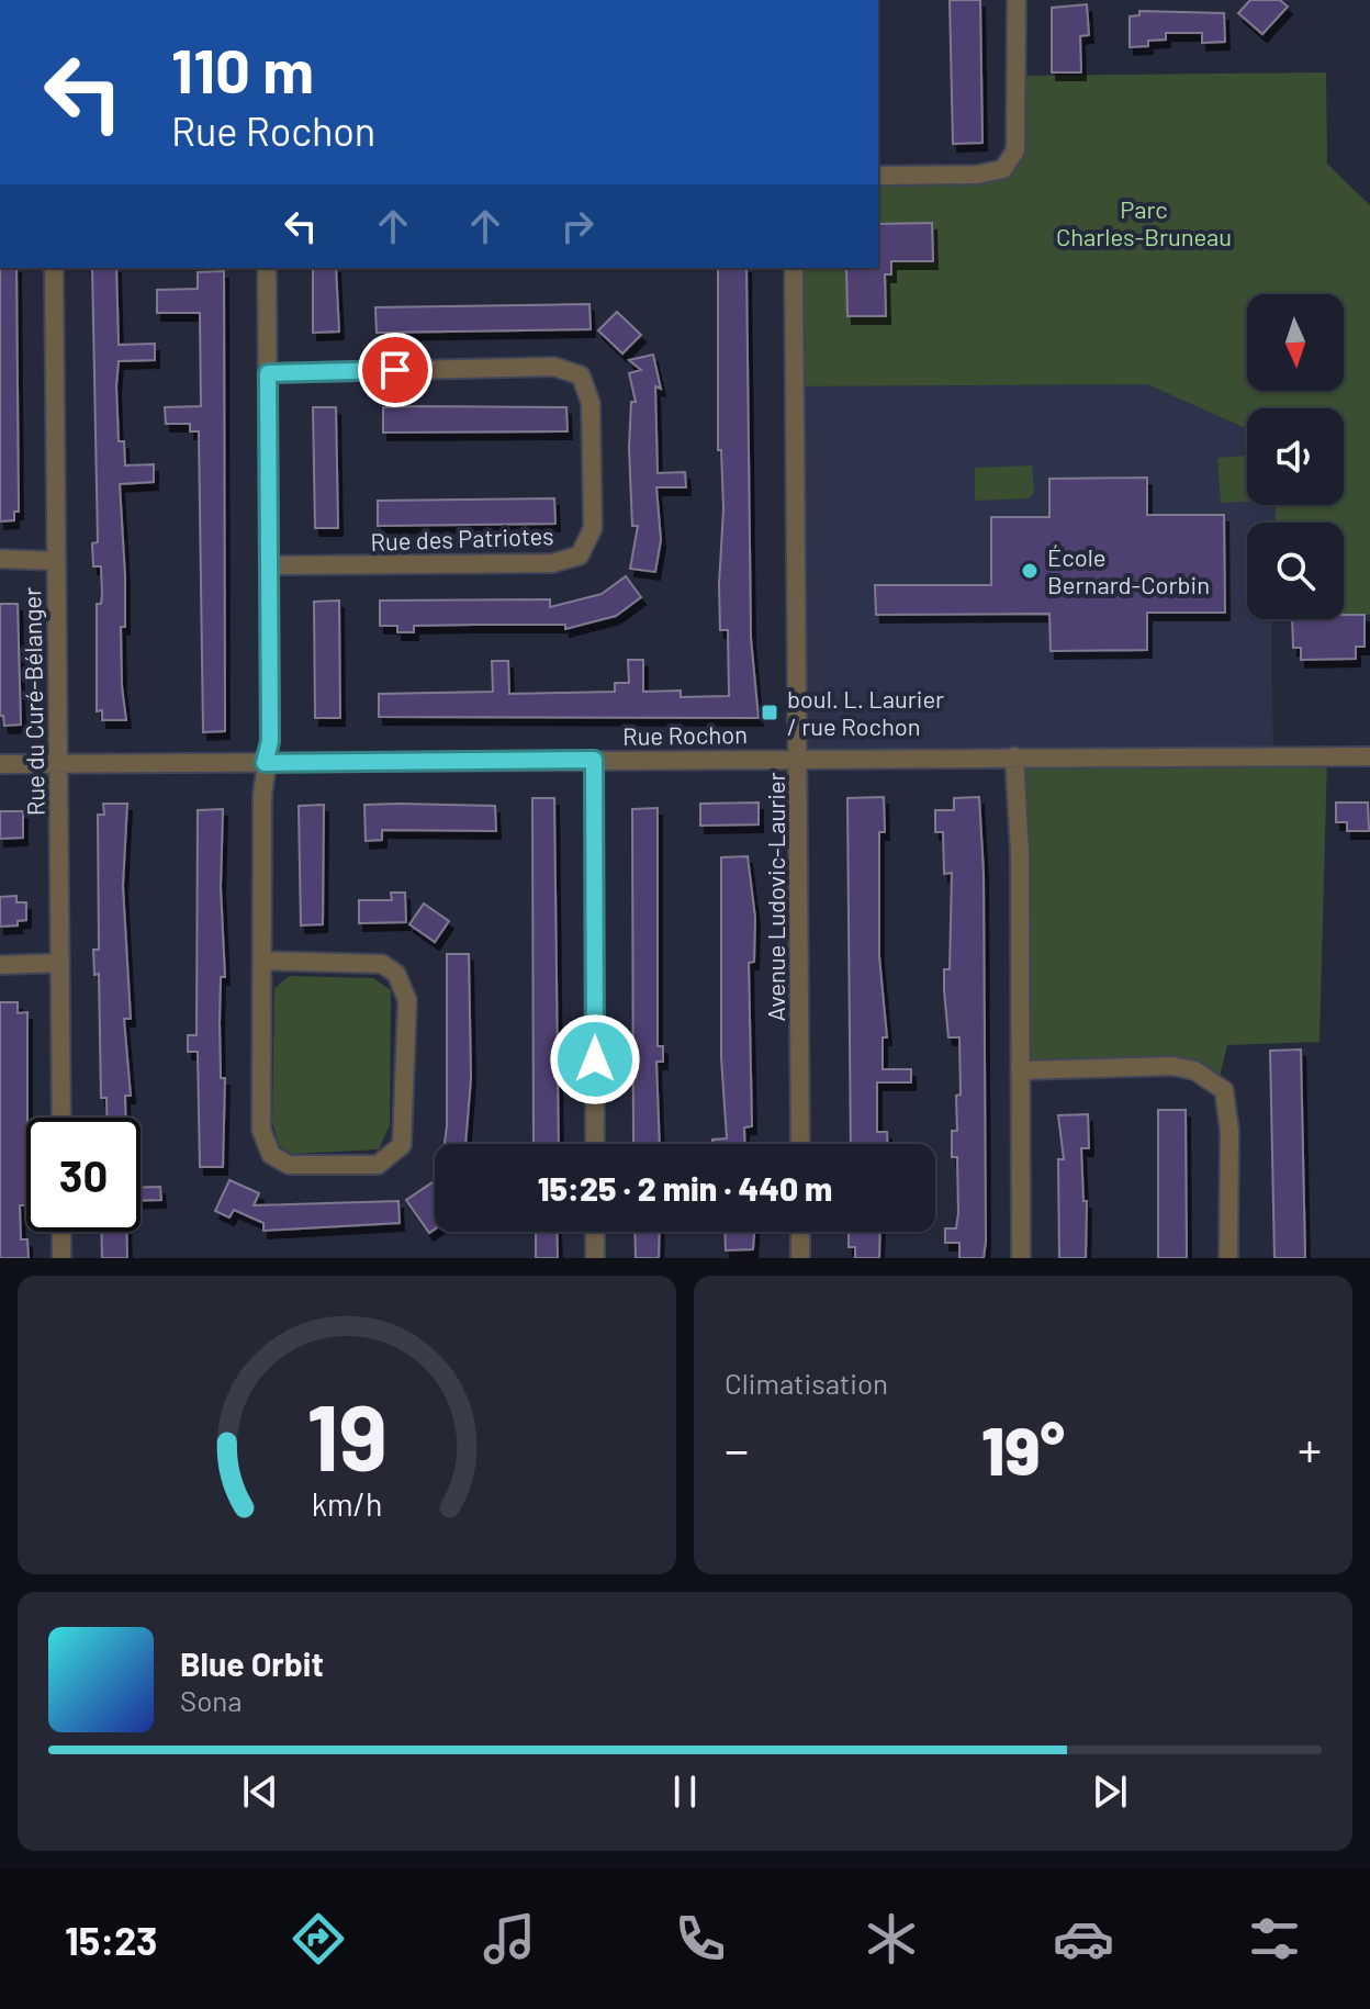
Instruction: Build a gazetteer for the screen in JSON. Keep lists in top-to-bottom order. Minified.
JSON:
{"streets":{"street":["Rue des Patriotes","Rue du Curé-Bélanger","Rue Rochon","Avenue Ludovic-Laurier"]},"crossings":[["Rue du Curé-Bélanger","Rue Rochon"],["Rue Rochon","Avenue Ludovic-Laurier"]],"parks":["Parc Charles-Bruneau"],"places":{"other":["École Bernard-Corbin"],"transit":["boul. L. Laurier / rue Rochon"]},"north":"bottom","page":{"turn":["110 m","Rue Rochon"],"limit":"30","trip":"15:25 · 2 min · 440 m","tile":"Climatisation","heat":["−","19°","+"],"song":["Blue Orbit","Sona"],"tabs":"15:23","gauge":["19","km/h"]}}
